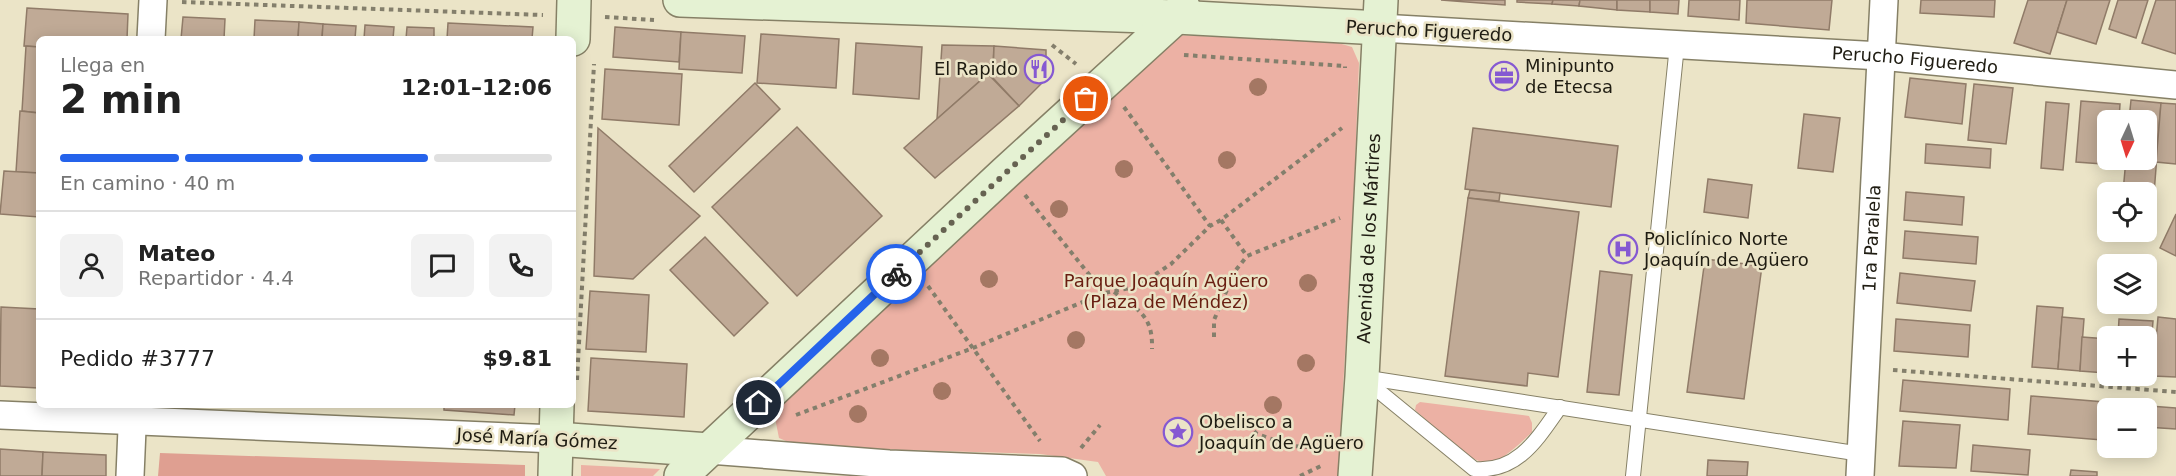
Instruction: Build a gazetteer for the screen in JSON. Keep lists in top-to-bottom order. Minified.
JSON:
{"streets":{"main road":["Perucho Figueredo","Avenida de los Mártires","José María Gómez"],"street":["1ra Paralela"]},"crossings":[["Perucho Figueredo","Avenida de los Mártires"],["Perucho Figueredo","1ra Paralela"]],"parks":["Parque Joaquín Agüero (Plaza de Méndez)"],"places":{"restaurant":["El Rapido"],"office":["Minipunto de Etecsa"],"hospital":["Policlínico Norte Joaquín de Agüero"],"place":["Obelisco a Joaquín de Agüero"]},"north":"bottom","page":{"heading":["2 min","Llega en","12:01–12:06"],"panel":["Mateo","Repartidor · 4.4","Pedido #3777","$9.81"],"map_buttons":["+","−"],"bar":"En camino · 40 m"}}
